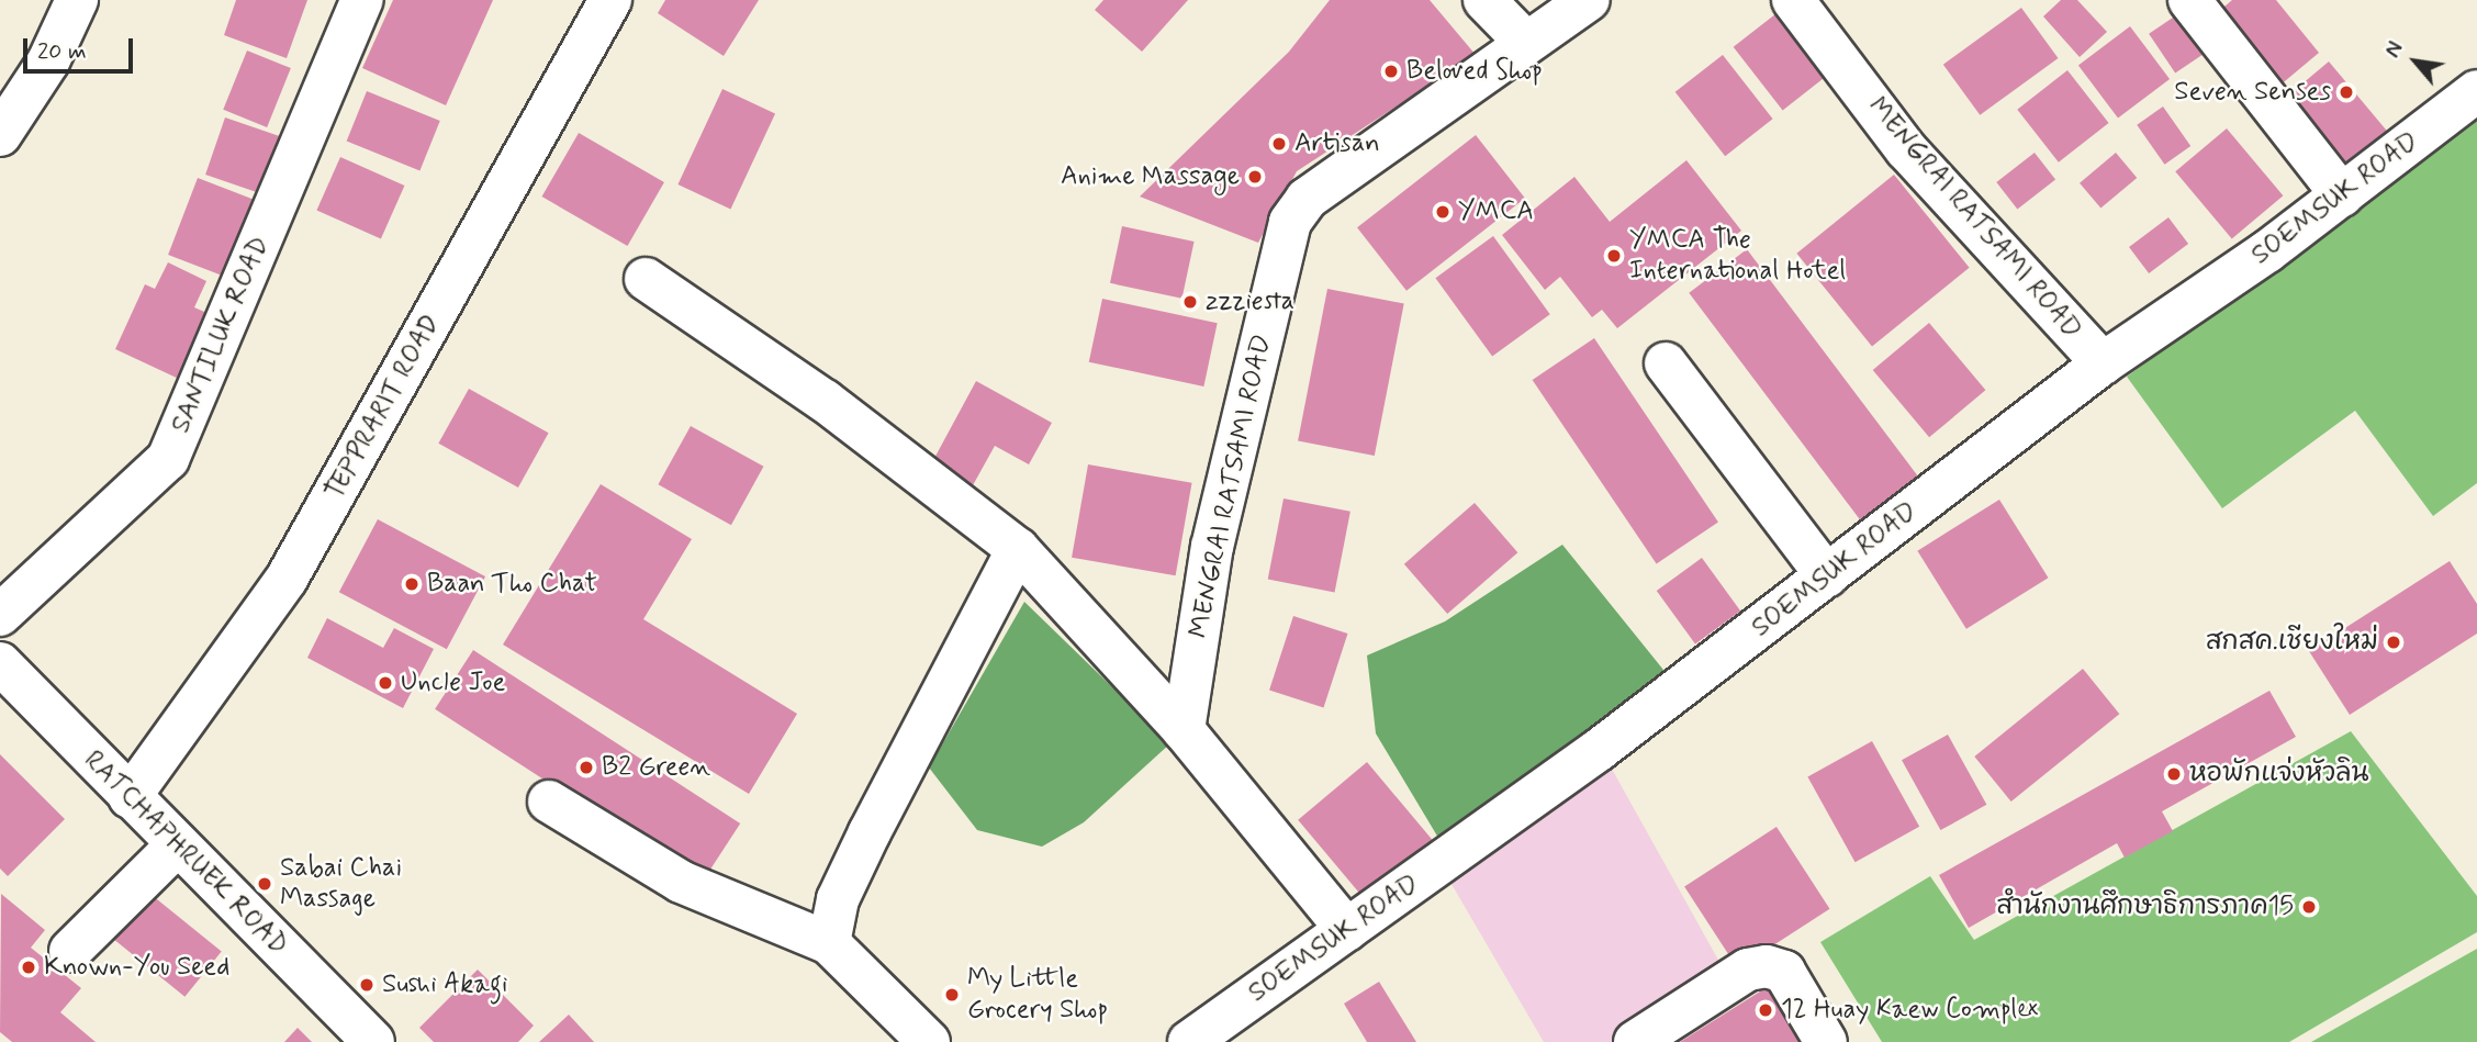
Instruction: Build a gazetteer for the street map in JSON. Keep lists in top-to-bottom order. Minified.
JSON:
{"streets":{"street":["SOEMSUK ROAD","MENGRAI RATSAMI ROAD","SANTILUK ROAD","TEPPRARIT ROAD","RATCHAPHRUEK ROAD"]},"crossings":[["SOEMSUK ROAD","MENGRAI RATSAMI ROAD"],["TEPPRARIT ROAD","RATCHAPHRUEK ROAD"]],"places":["Beloved Shop","Seven Senses","Artisan","Anime Massage","YMCA","YMCA The International Hotel","zzziesta","Baan Tho Chat","สกสค.เชียงใหม่","Uncle Joe","B2 Green","หอพักแจ่งหัวลิน","Sabai Chai Massage","สำนักงานศึกษาธิการภาค15","Known-You Seed","Sushi Akagi","My Little Grocery Shop","12 Huay Kaew Complex"],"scale_bar":"20 m","north":"top left"}
